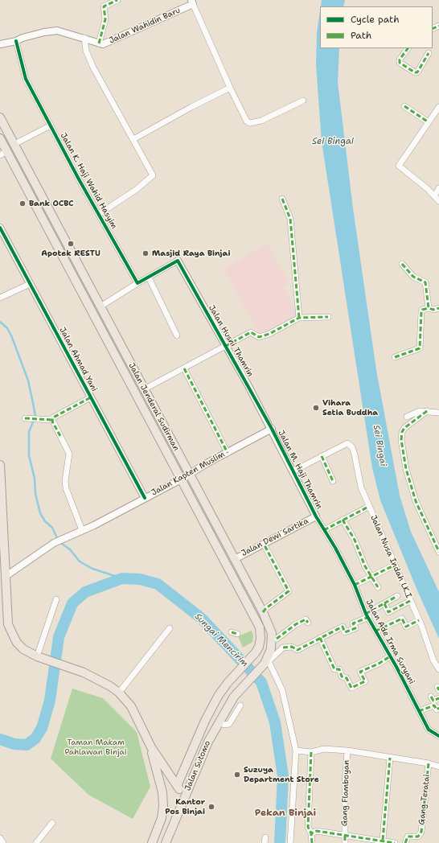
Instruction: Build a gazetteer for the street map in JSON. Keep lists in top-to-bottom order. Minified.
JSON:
{"streets":{"main road":["Jalan Jenderal Sudirman","Jalan Sutomo"],"street":["Jalan Wahidin Baru","Jalan K. Haji Wahid Hasyim","Jalan Husni Thamrin","Jalan Ahmad Yani","Jalan M. Haji Thamrin","Jalan Kapten Muslim","Jalan Dewi Sartika","Jalan Nusa Indah LK.I","Jalan Ade Irma Suryani","Gang Flamboyan","Gang Teratai"]},"crossings":[["Jalan Wahidin Baru","Jalan K. Haji Wahid Hasyim"],["Jalan Husni Thamrin","Jalan M. Haji Thamrin"],["Jalan Husni Thamrin","Jalan Kapten Muslim"],["Jalan Ahmad Yani","Jalan Kapten Muslim"],["Jalan Jenderal Sudirman","Jalan Kapten Muslim"],["Jalan Jenderal Sudirman","Jalan Dewi Sartika"],["Jalan Jenderal Sudirman","Jalan Sutomo"],["Jalan M. Haji Thamrin","Jalan Kapten Muslim"],["Jalan M. Haji Thamrin","Jalan Dewi Sartika"],["Jalan M. Haji Thamrin","Jalan Ade Irma Suryani"],["Jalan Dewi Sartika","Jalan Ade Irma Suryani"]],"districts":["Pekan Binjai"],"water":["Sei Bingai","Sungai Mencirim"],"parks":["Taman Makam Pahlawan Binjai"],"places":["Bank OCBC","Apotek RESTU","Masjid Raya Binjai","Vihara Setia Buddha","Suzuya Department Store","Kantor Pos Binjai"],"legend":["Cycle path","Path"]}
